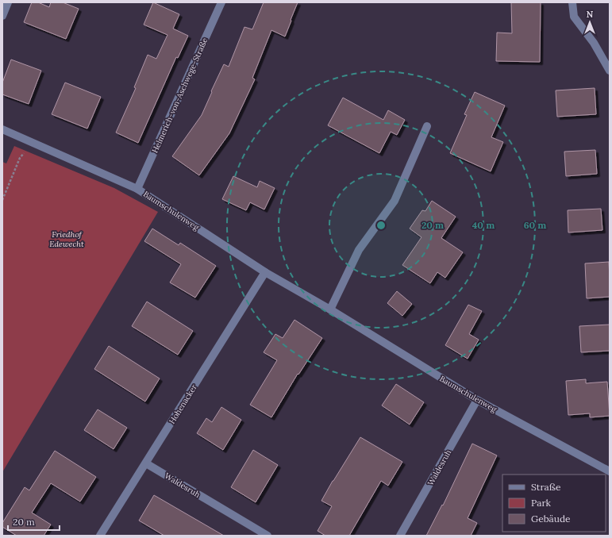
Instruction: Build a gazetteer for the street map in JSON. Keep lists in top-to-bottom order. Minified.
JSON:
{"streets":{"street":["Helmerich-von-Aschwege-Straße","Baumschulenweg","Hohenacker","Waldesruh"]},"crossings":[["Helmerich-von-Aschwege-Straße","Baumschulenweg"],["Baumschulenweg","Hohenacker"],["Baumschulenweg","Waldesruh"],["Hohenacker","Waldesruh"]],"parks":["Friedhof Edewecht"],"legend":["Straße","Park","Gebäude"],"scale_bar":"20 m","north":"top","rings":["20 m","40 m","60 m"]}
